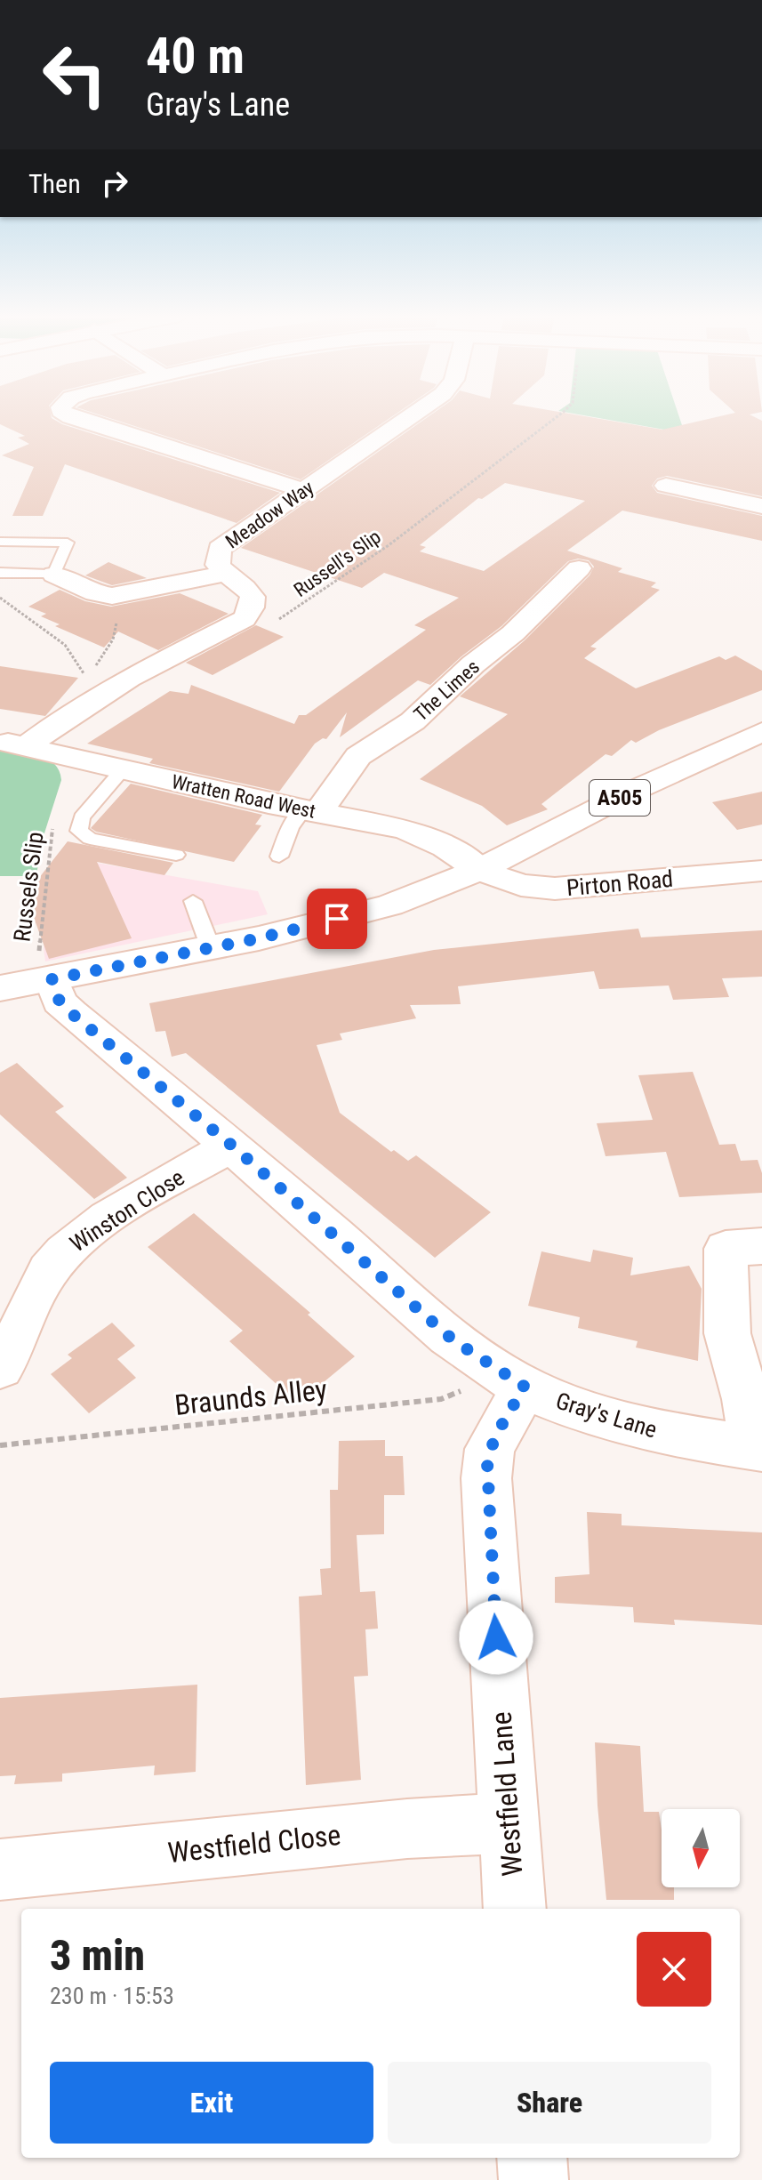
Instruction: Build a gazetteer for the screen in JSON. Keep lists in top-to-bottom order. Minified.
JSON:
{"streets":{"street":["Meadow Way","The Limes","Wratten Road West","A505","Pirton Road","Winston Close","Gray's Lane","Westfield Lane","Westfield Close"],"path":["Russell's Slip","Russels Slip","Braunds Alley"]},"crossings":[["Meadow Way","Wratten Road West"],["The Limes","Wratten Road West"],["Wratten Road West","A505"],["Wratten Road West","Pirton Road"],["Wratten Road West","Russels Slip"],["A505","Pirton Road"],["A505","Russels Slip"],["A505","Gray's Lane"],["Russels Slip","Gray's Lane"],["Winston Close","Gray's Lane"],["Braunds Alley","Gray's Lane"],["Braunds Alley","Westfield Lane"],["Gray's Lane","Westfield Lane"],["Westfield Lane","Westfield Close"]],"north":"bottom","page":{"turn":["40 m","Gray's Lane"],"then":"Then","heading":["3 min","230 m · 15:53"],"buttons":["Exit","Share"]}}
